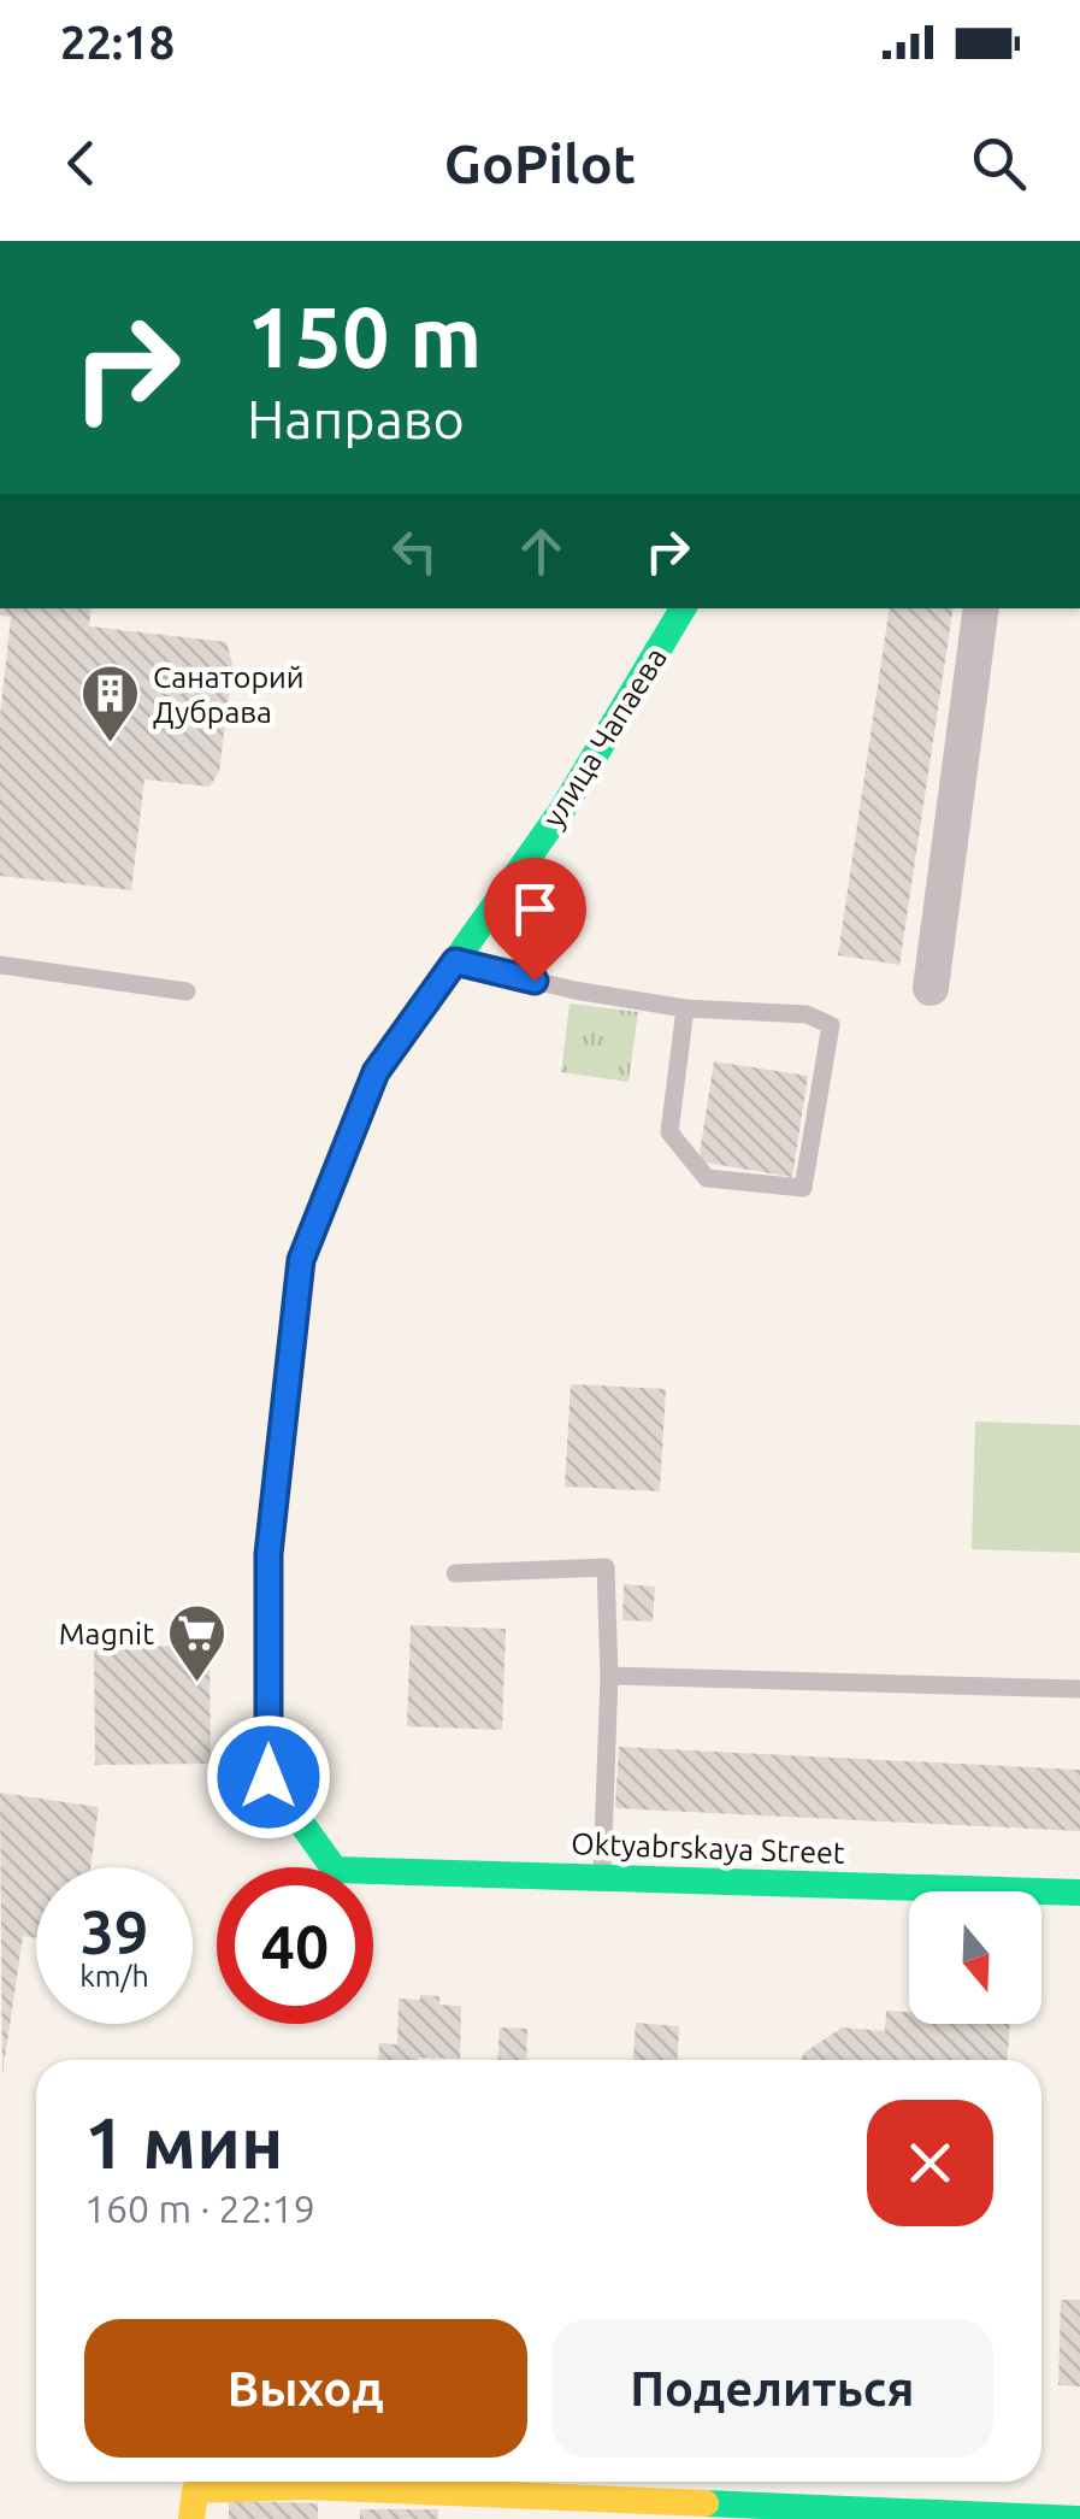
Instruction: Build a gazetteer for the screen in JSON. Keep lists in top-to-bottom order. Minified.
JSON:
{"streets":{"street":["улица Чапаева","Oktyabrskaya Street"]},"places":{"building":["Санаторий Дубрава"],"supermarket":["Magnit"]},"north":"bottom","page":{"status":"22:18","header":"GoPilot","turn":["150 m","Направо"],"speed":"39 km/h","limit":"40","heading":["1 мин","160 m · 22:19"],"buttons":["Выход","Поделиться"]}}
